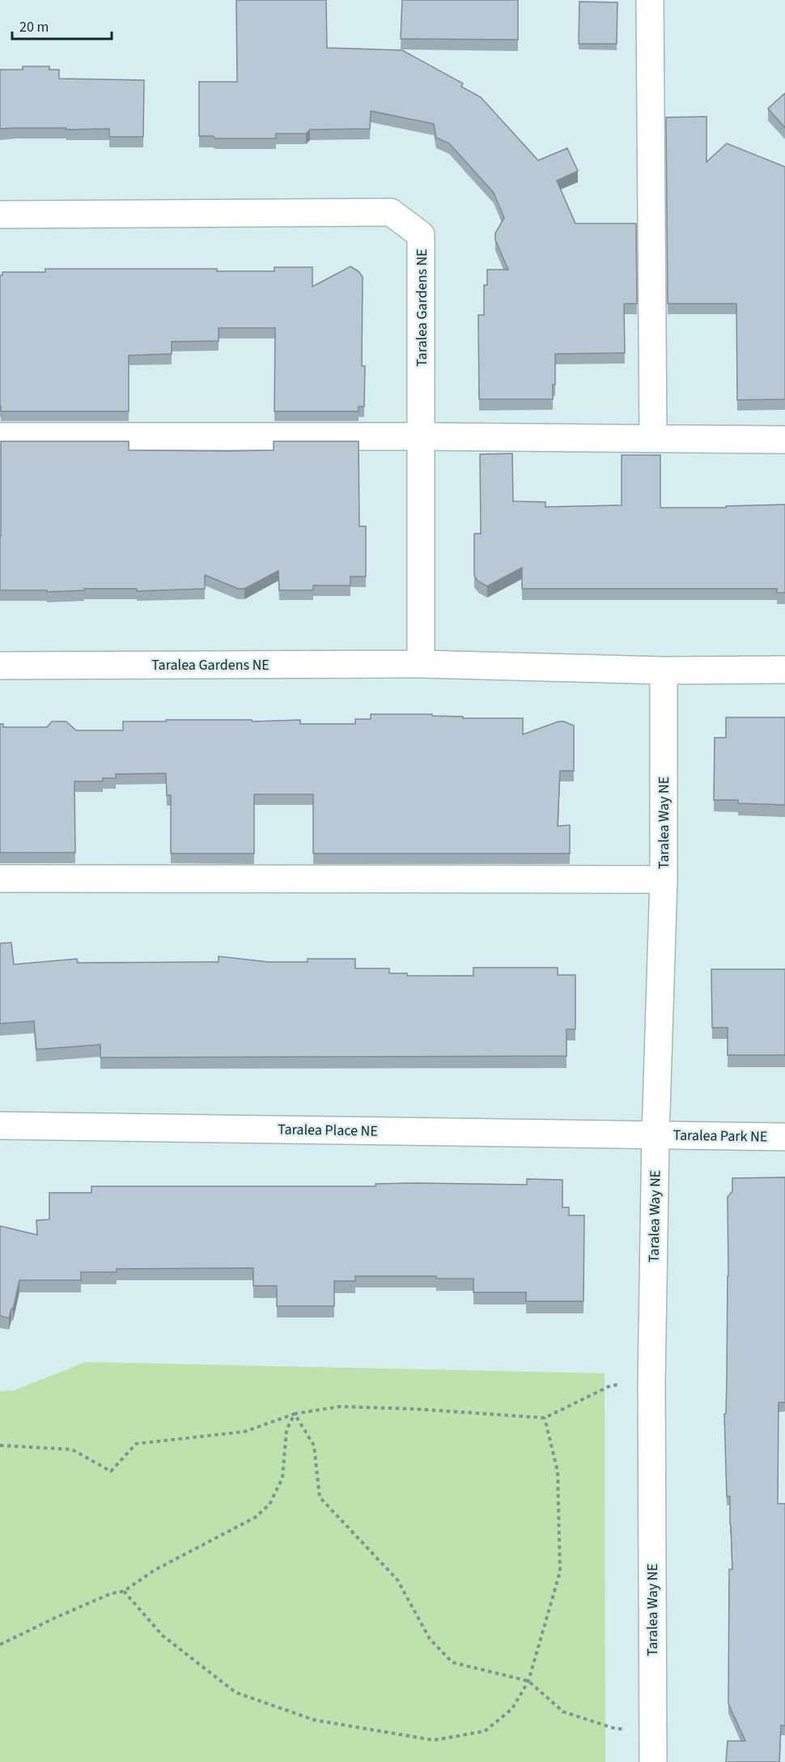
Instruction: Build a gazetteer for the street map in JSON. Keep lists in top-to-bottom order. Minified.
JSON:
{"streets":{"street":["Taralea Gardens NE","Taralea Way NE","Taralea Place NE","Taralea Park NE"]},"crossings":[["Taralea Gardens NE","Taralea Way NE"],["Taralea Way NE","Taralea Place NE"],["Taralea Way NE","Taralea Park NE"],["Taralea Place NE","Taralea Park NE"]],"scale_bar":"20 m"}
